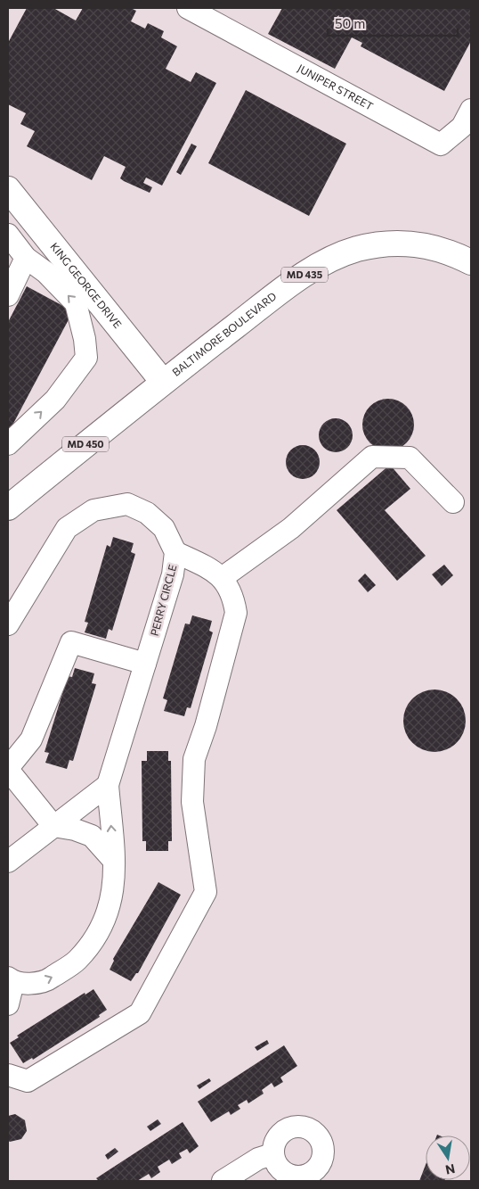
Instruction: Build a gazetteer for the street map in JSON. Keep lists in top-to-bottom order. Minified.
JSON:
{"streets":{"main road":["MD 435","KING GEORGE DRIVE","BALTIMORE BOULEVARD","MD 450"],"street":["JUNIPER STREET","PERRY CIRCLE"]},"crossings":[["KING GEORGE DRIVE","BALTIMORE BOULEVARD"]],"scale_bar":"50 m","north":"bottom"}
